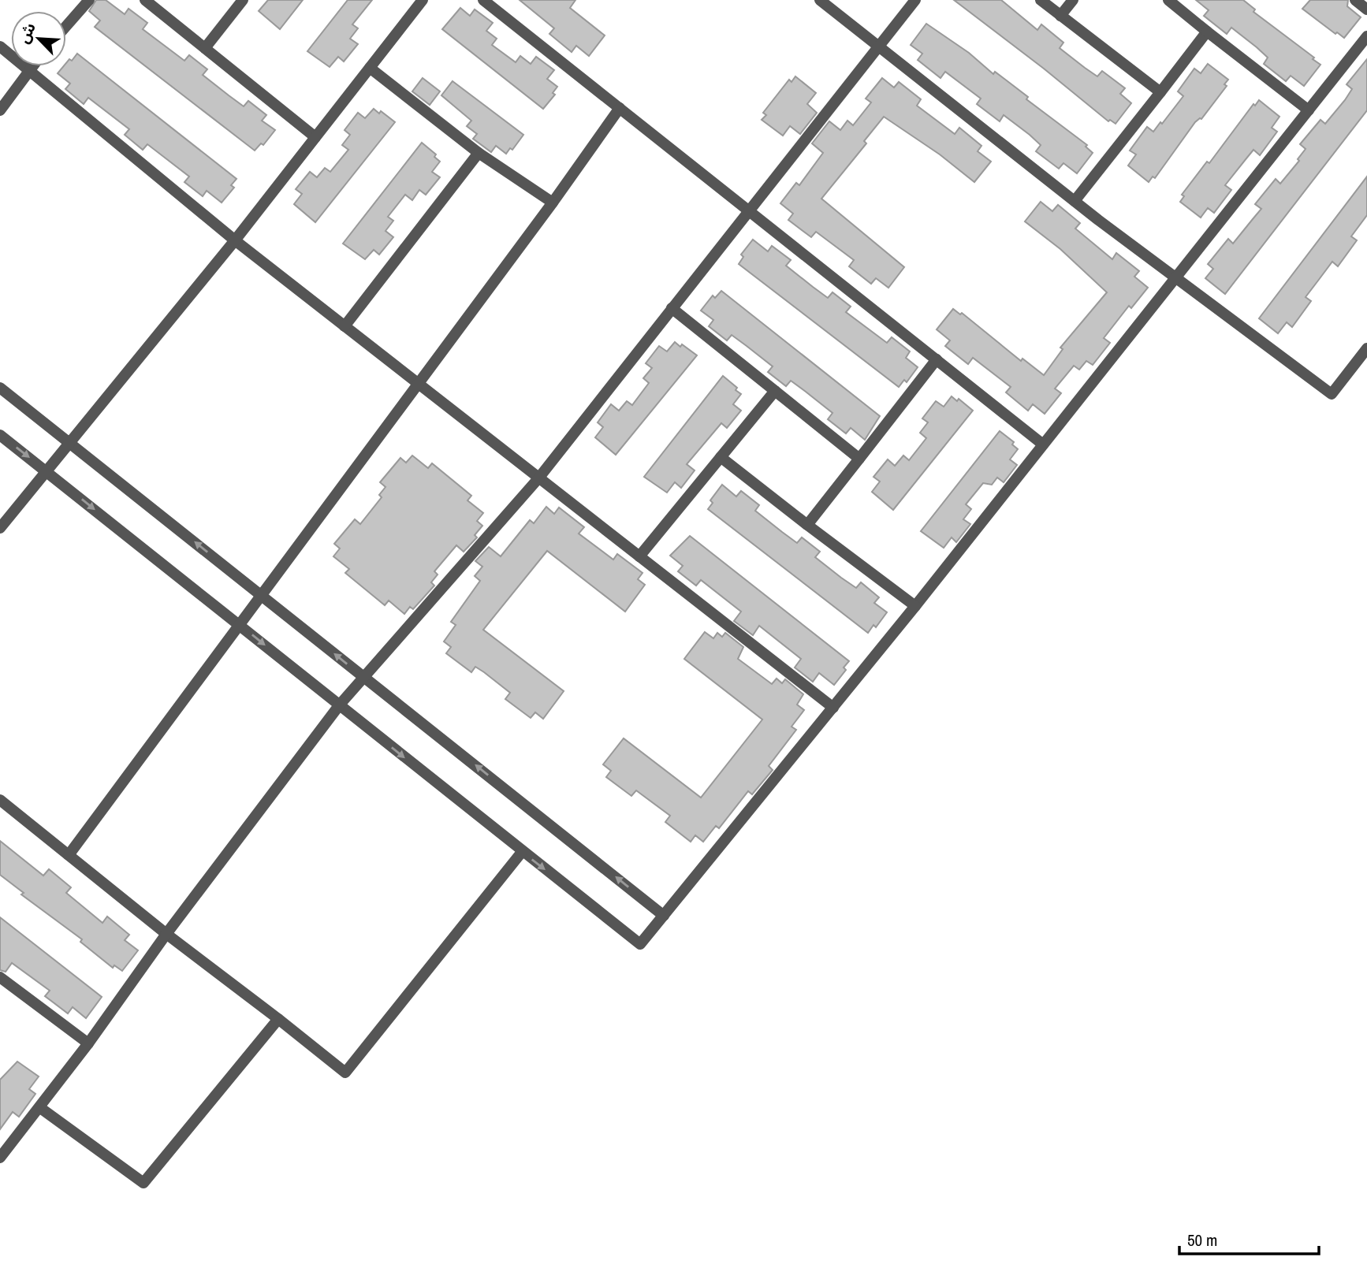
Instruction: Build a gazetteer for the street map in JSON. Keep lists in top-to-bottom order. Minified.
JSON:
{"scale_bar":"50 m","north":"top left"}
